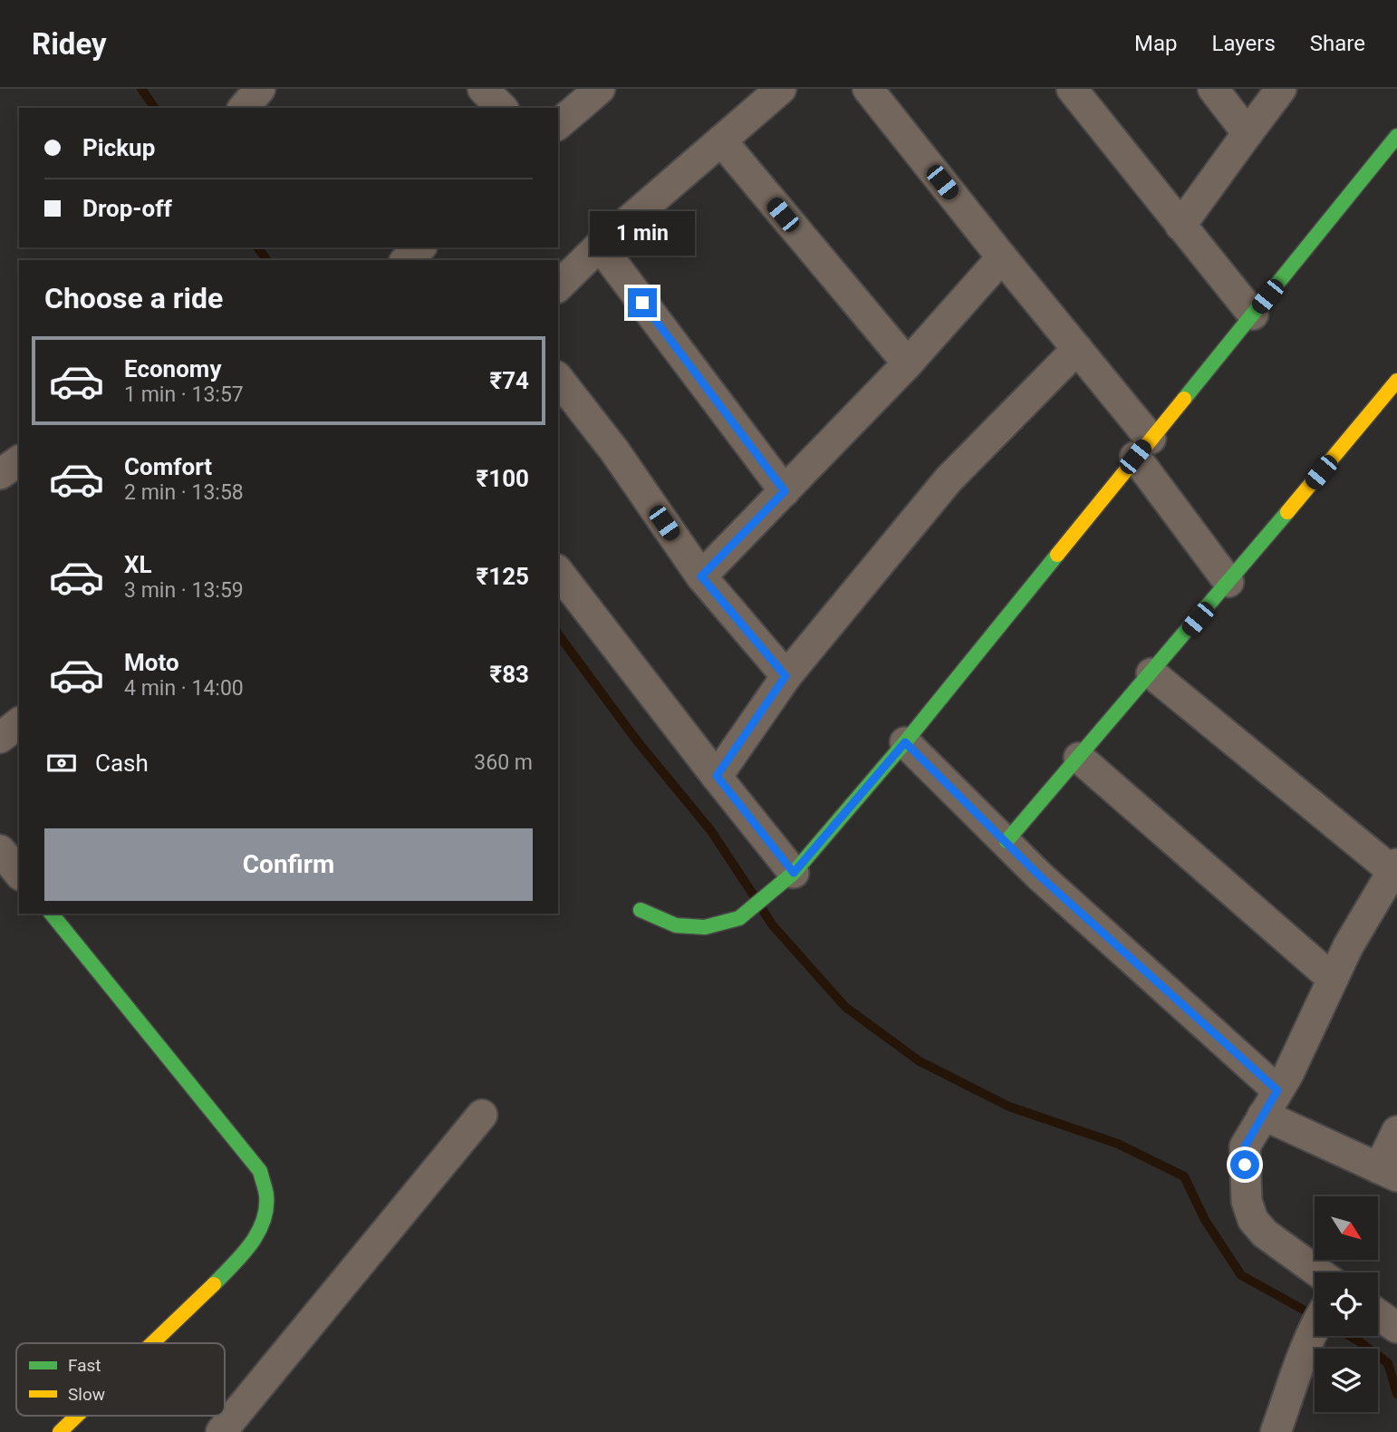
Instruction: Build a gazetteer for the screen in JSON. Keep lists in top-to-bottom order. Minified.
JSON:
{"legend":["Fast","Slow"],"north":"bottom right","page":{"header":"Ridey","nav":["Map","Layers","Share"],"banner":["Pickup","Drop-off"],"bubble":"1 min","heading":"Choose a ride","list":[{"name":"Economy","note":"1 min · 13:57","value":"₹74"},{"name":"Comfort","note":"2 min · 13:58","value":"₹100"},{"name":"XL","note":"3 min · 13:59","value":"₹125"},{"name":"Moto","note":"4 min · 14:00","value":"₹83"}],"pay":["Cash","360 m"],"buttons":"Confirm"}}
